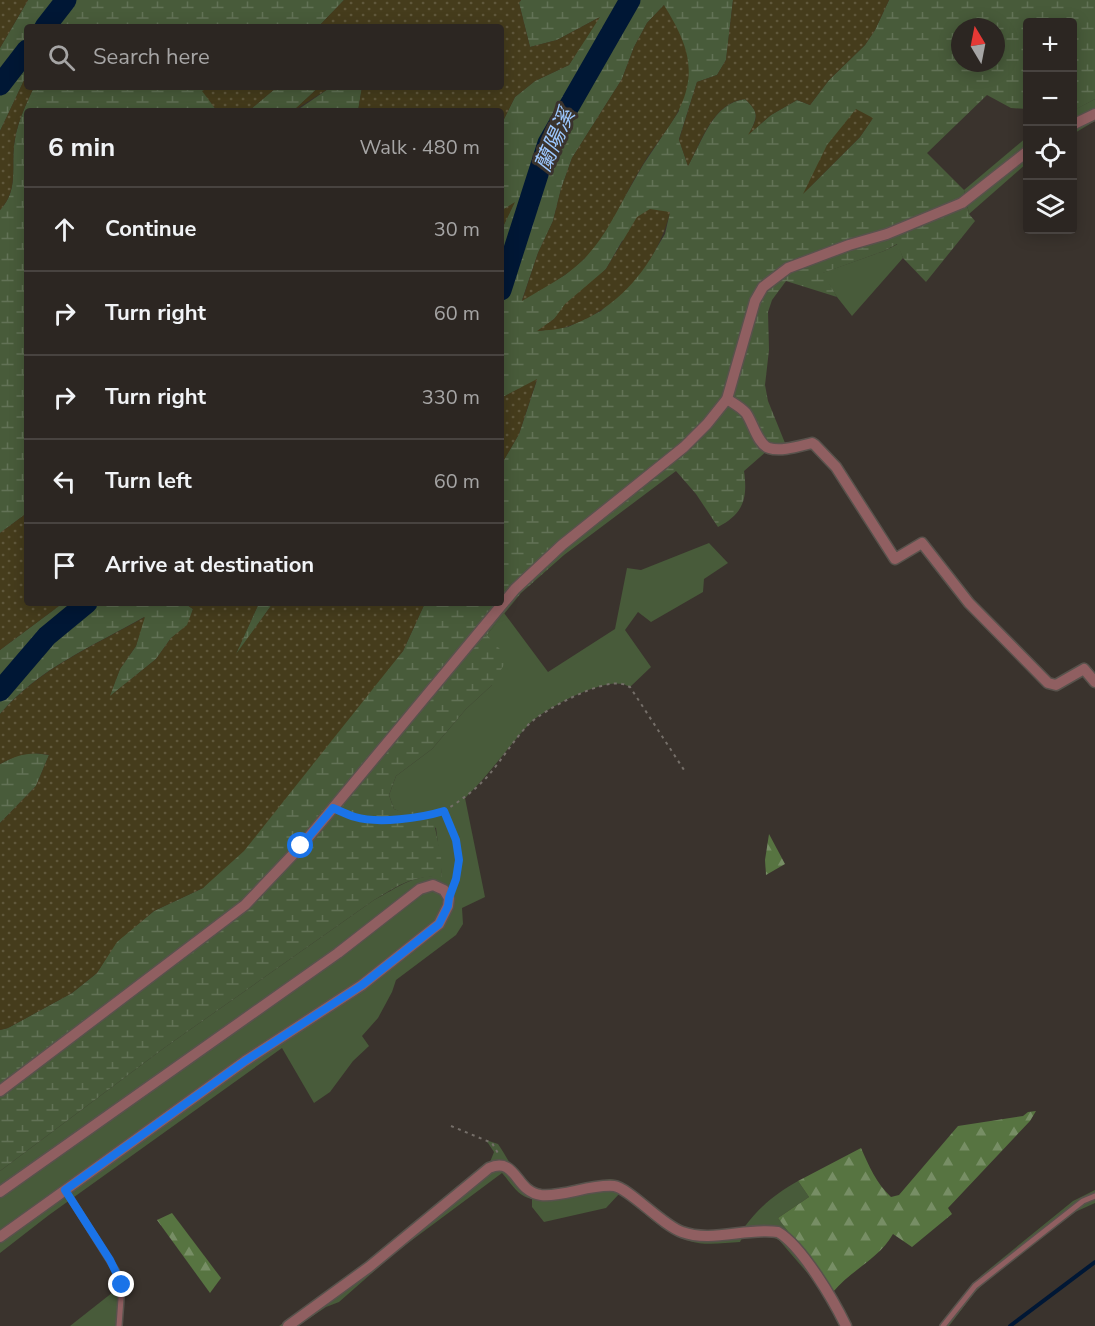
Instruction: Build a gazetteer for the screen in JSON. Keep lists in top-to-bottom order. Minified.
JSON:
{"water":["蘭陽溪"],"north":"top","page":{"map_buttons":["+","−"],"search":"Search here","heading":["6 min","Walk · 480 m"],"list":[["Continue","30 m"],["Turn right","60 m"],["Turn right","330 m"],["Turn left","60 m"],"Arrive at destination"]}}
